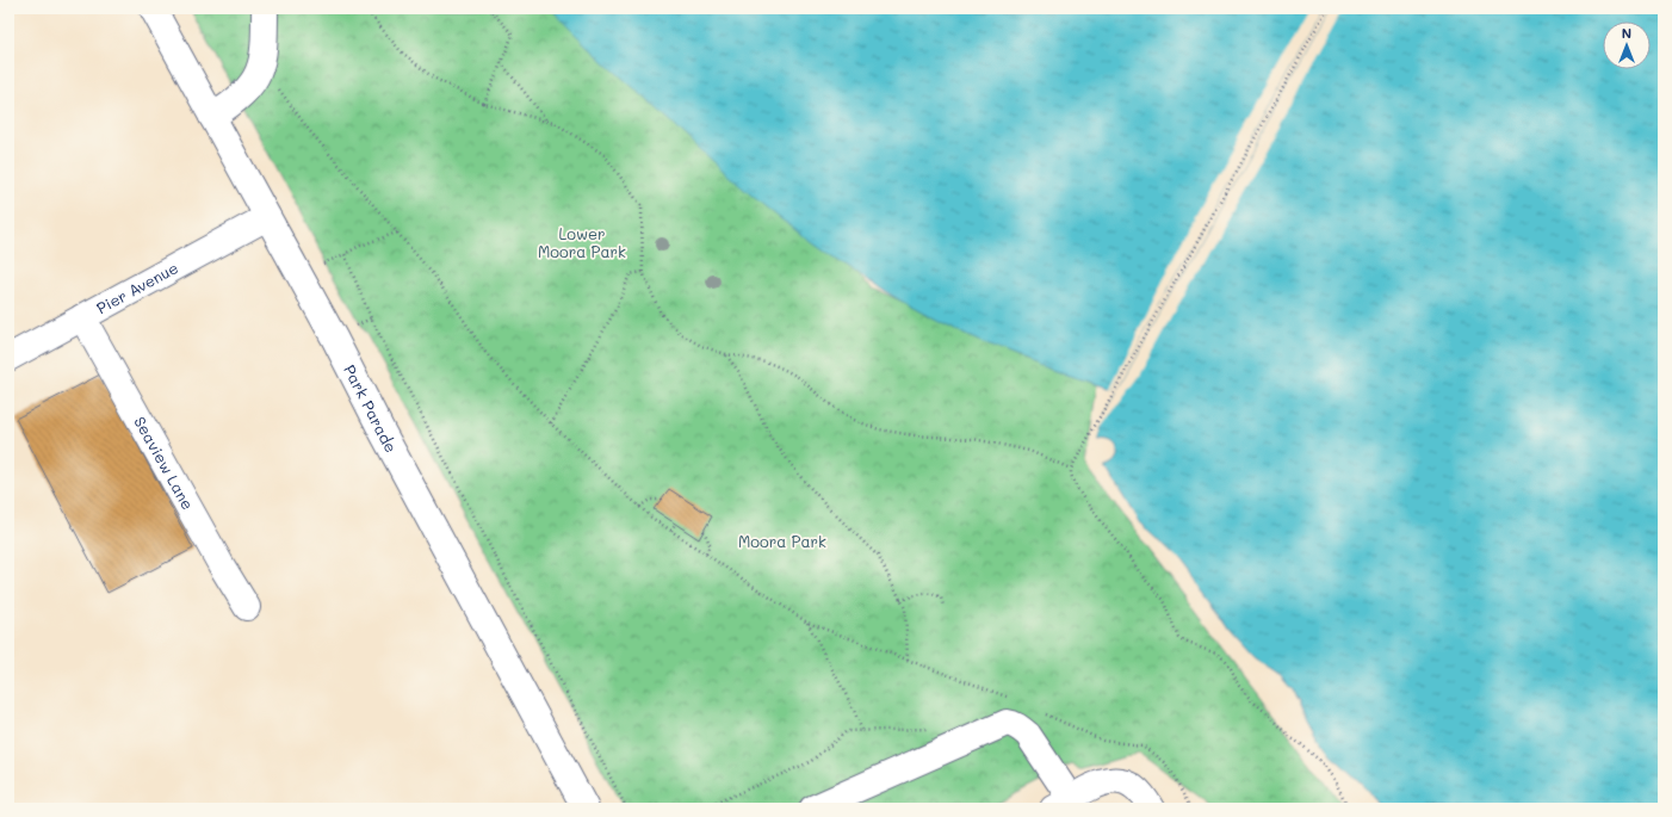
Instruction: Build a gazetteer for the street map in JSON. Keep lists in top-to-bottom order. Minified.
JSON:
{"streets":{"street":["Pier Avenue","Park Parade","Seaview Lane"]},"crossings":[["Pier Avenue","Park Parade"],["Pier Avenue","Seaview Lane"]],"parks":["Lower Moora Park","Moora Park"],"north":"top"}
